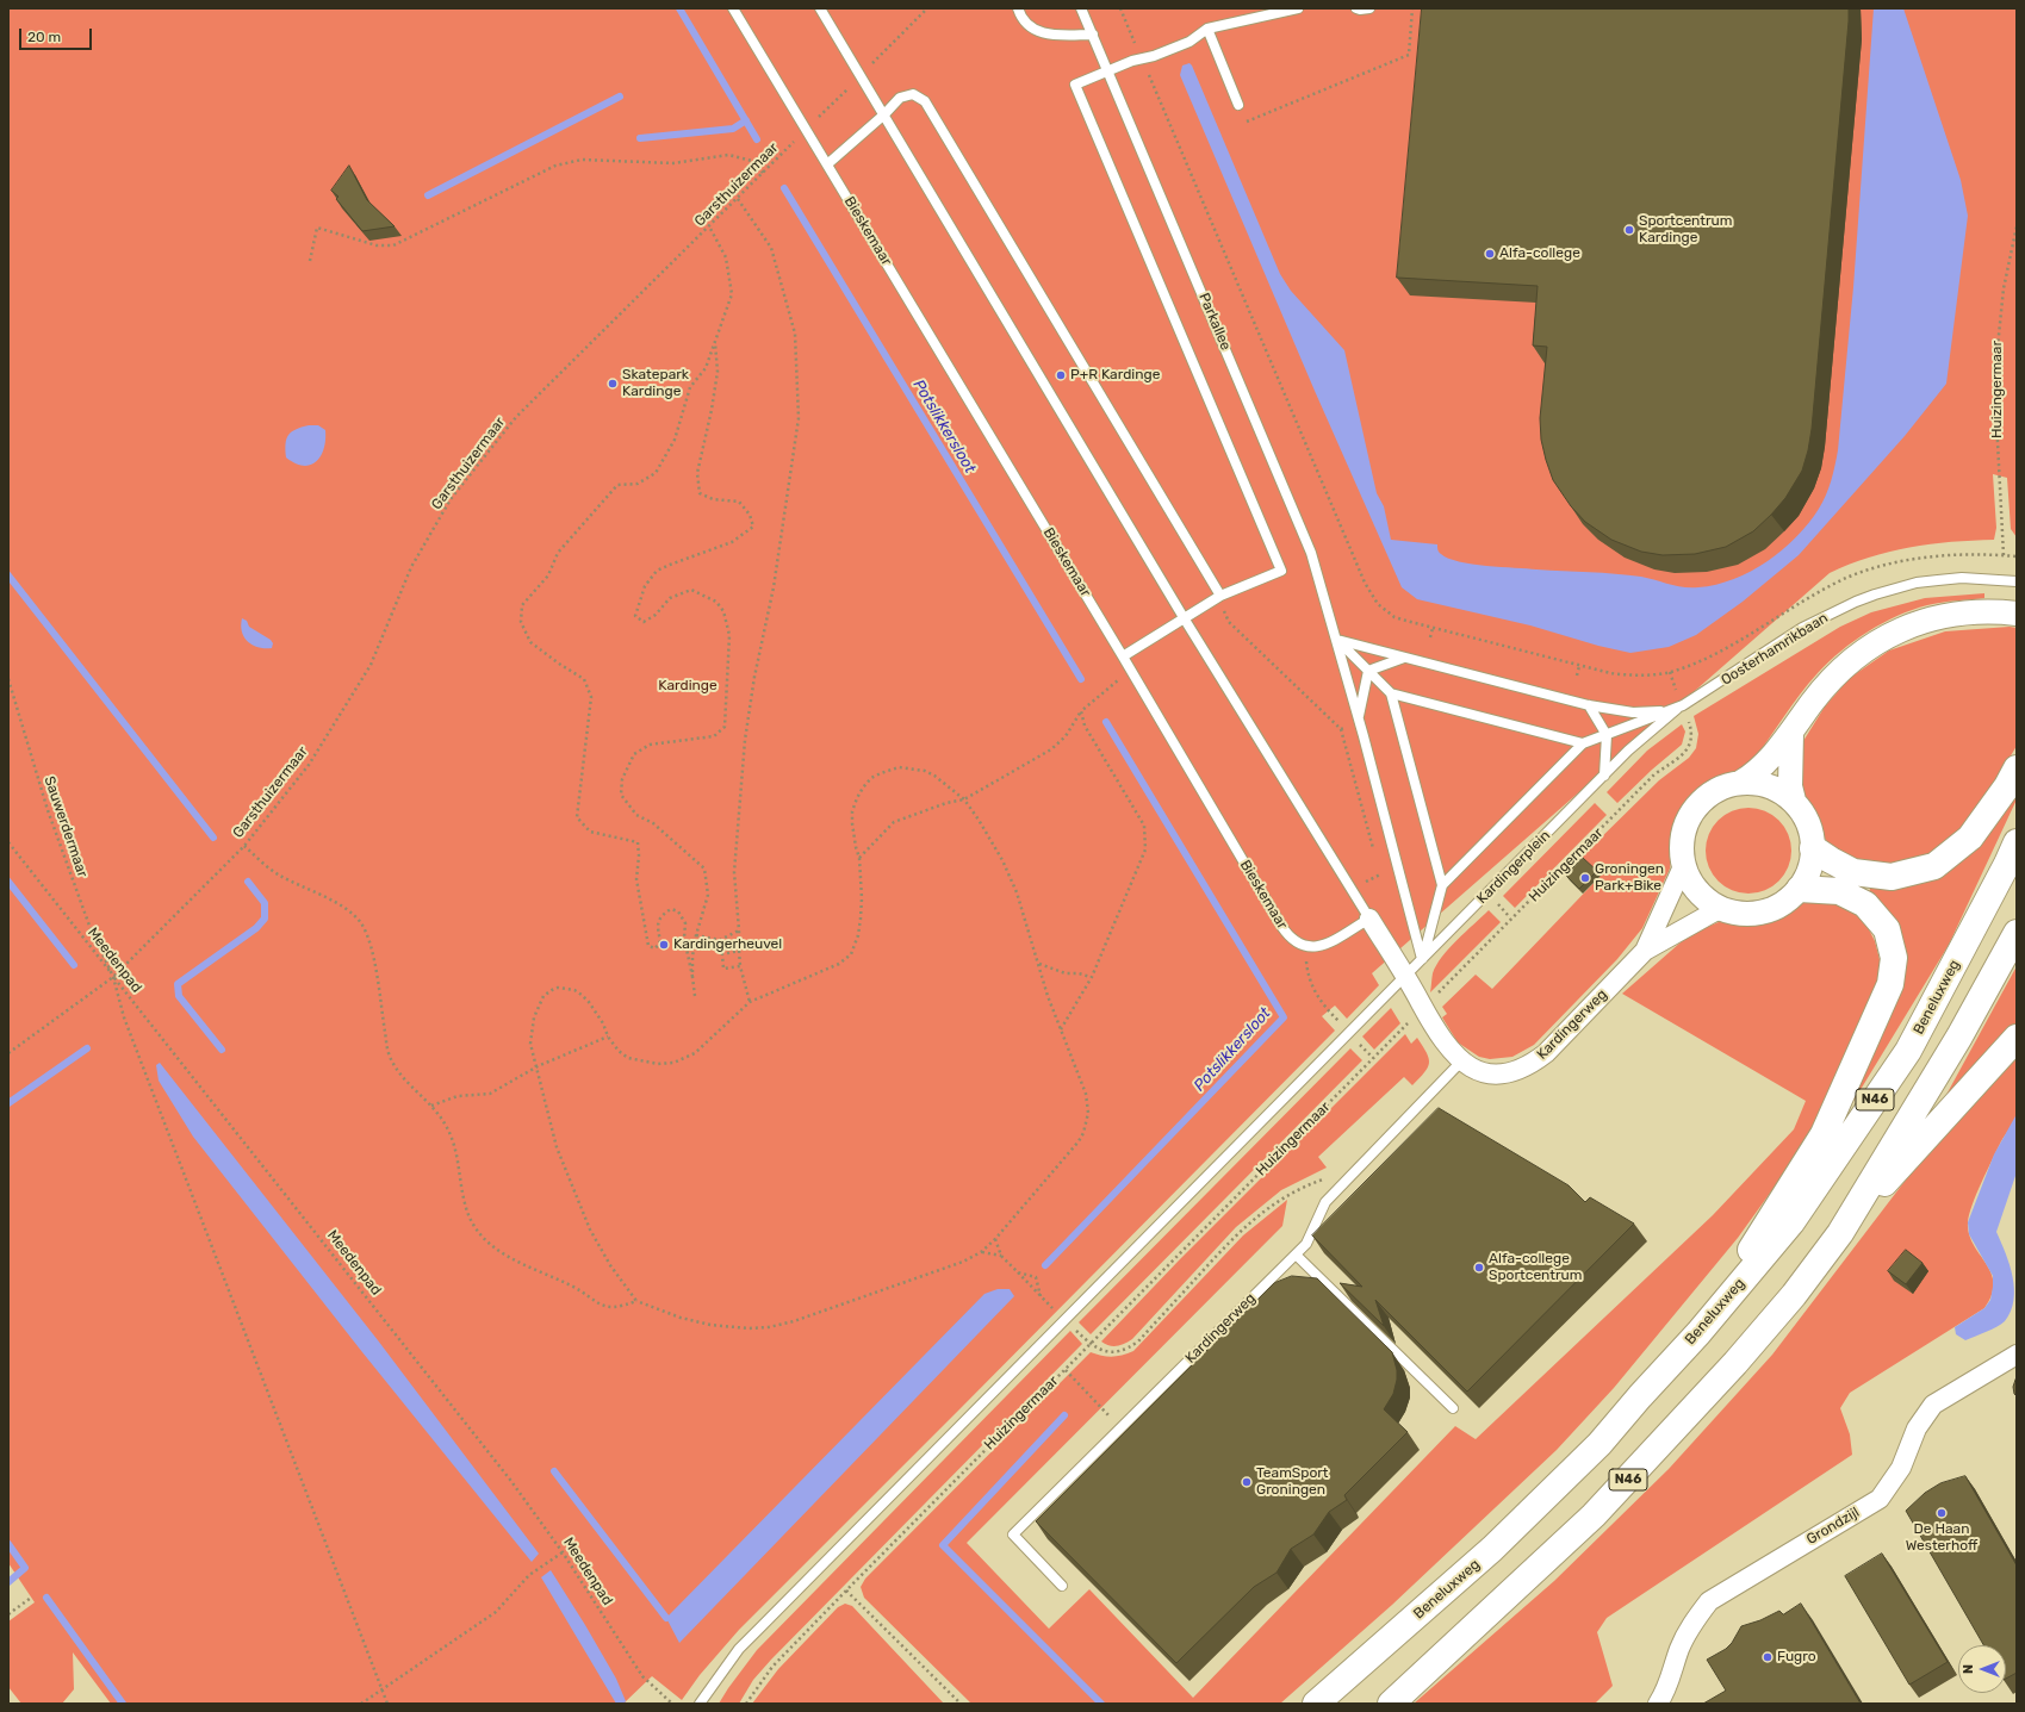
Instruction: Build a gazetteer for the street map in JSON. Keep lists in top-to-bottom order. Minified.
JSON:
{"streets":{"highway":["Beneluxweg","N46"],"street":["Kardingerweg","Grondzijl"],"lane":["Bieskemaar","Parkallee","Oosterhamrikbaan","Kardingerplein"],"path":["Garsthuizermaar","Huizingermaar","Sauwerdermaar","Meedenpad"]},"crossings":[["Garsthuizermaar","Bieskemaar"],["Garsthuizermaar","Sauwerdermaar"],["Garsthuizermaar","Meedenpad"],["Huizingermaar","Oosterhamrikbaan"],["Huizingermaar","Kardingerplein"],["Huizingermaar","Kardingerweg"],["Oosterhamrikbaan","Kardingerplein"],["Sauwerdermaar","Meedenpad"],["Kardingerplein","Kardingerweg"],["Beneluxweg","N46"],["Kardingerweg","N46"]],"water":["Potslikkersloot"],"parks":["Kardinge"],"places":["Sportcentrum Kardinge","Alfa-college","P+R Kardinge","Skatepark Kardinge","Groningen Park+Bike","Kardingerheuvel","Alfa-college Sportcentrum","TeamSport Groningen","De Haan Westerhoff","Fugro"],"scale_bar":"20 m","north":"left"}
